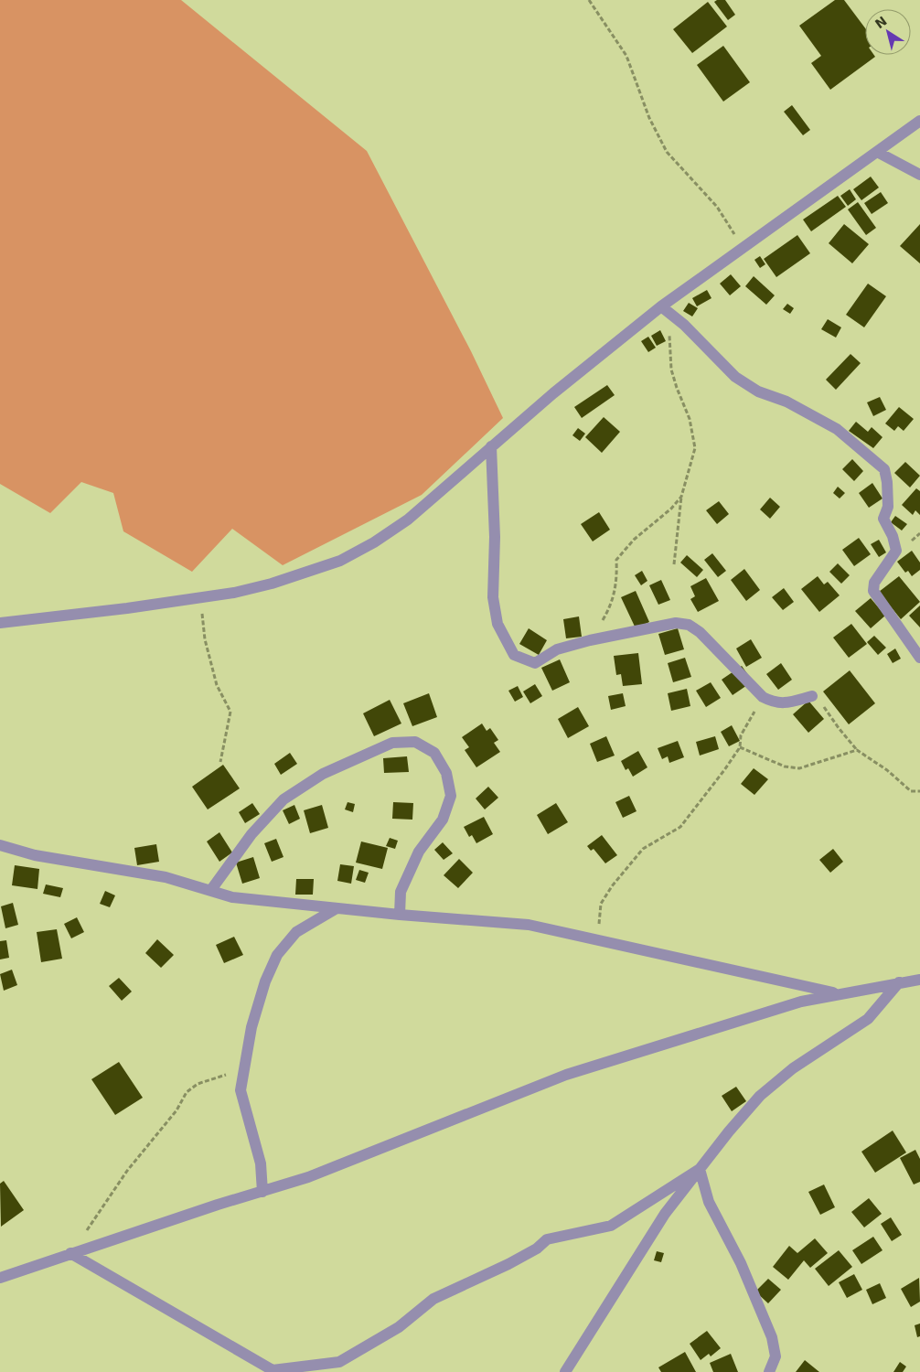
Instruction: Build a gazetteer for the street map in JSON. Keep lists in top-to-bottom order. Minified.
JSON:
{"north":"top left"}
